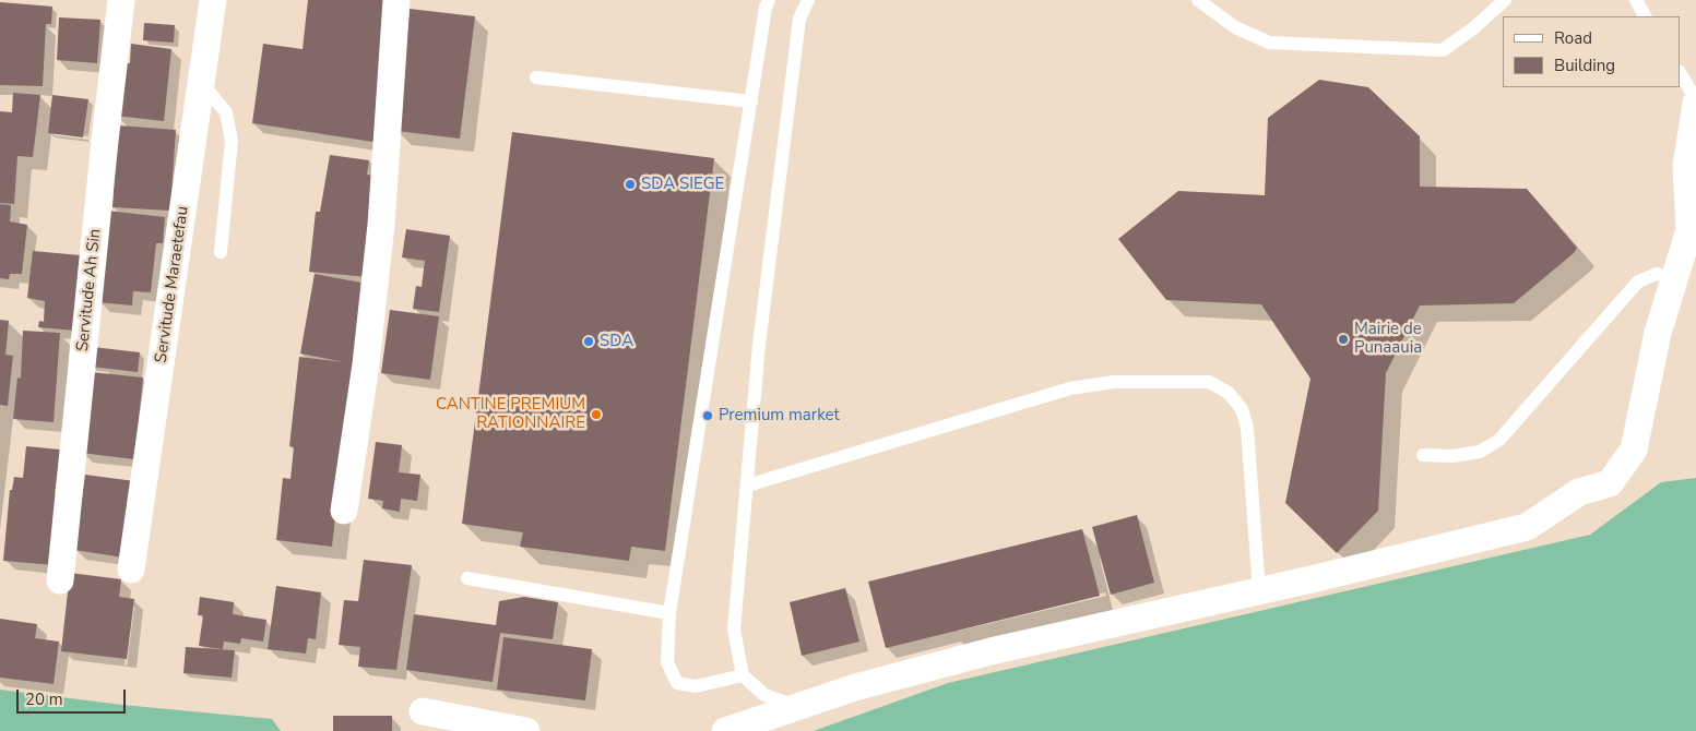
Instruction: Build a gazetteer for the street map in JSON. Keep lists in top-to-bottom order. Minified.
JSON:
{"streets":{"street":["Servitude Maraetefau","Servitude Ah Sin"]},"places":["SDA SIEGE","Mairie de Punaauia","SDA","CANTINE PREMIUM RATIONNAIRE","Premium market"],"legend":["Road","Building"],"scale_bar":"20 m"}
